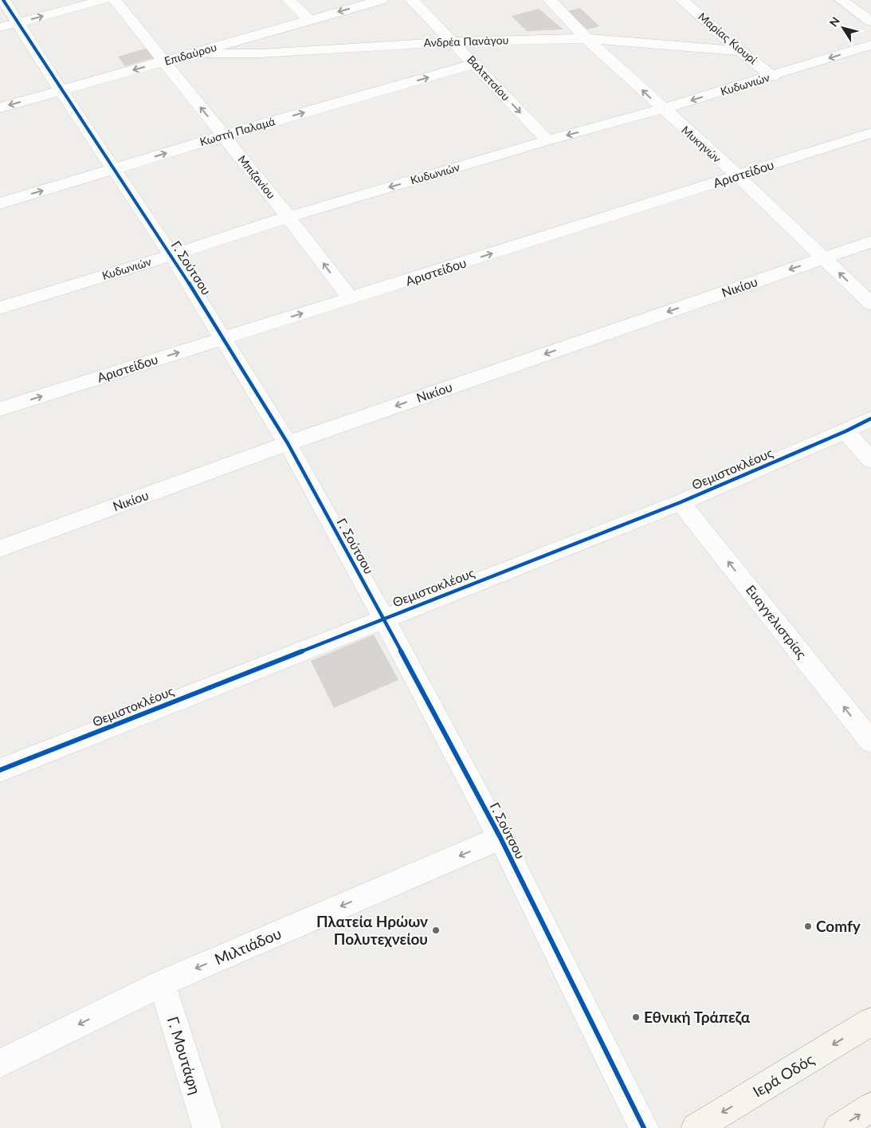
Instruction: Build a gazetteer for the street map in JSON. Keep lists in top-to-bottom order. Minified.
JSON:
{"streets":{"main road":["Ιερά Οδός"],"street":["Μαρίας Κιουρί","Ανδρέα Πανάγου","Επιδαύρου","Βαλτετσίου","Κυδωνιών","Κωστή Παλαμά","Μυκηνών","Αριστείδου","Μπιζανίου","Γ. Σούτσου","Νικίου","Θεμιστοκλέους","Ευαγγελιστρίας","Μιλτιάδου","Γ. Μουτάφη"]},"crossings":[["Μαρίας Κιουρί","Ανδρέα Πανάγου"],["Μαρίας Κιουρί","Κυδωνιών"],["Ανδρέα Πανάγου","Επιδαύρου"],["Ανδρέα Πανάγου","Βαλτετσίου"],["Ανδρέα Πανάγου","Μυκηνών"],["Επιδαύρου","Μπιζανίου"],["Επιδαύρου","Γ. Σούτσου"],["Βαλτετσίου","Κυδωνιών"],["Βαλτετσίου","Κωστή Παλαμά"],["Κυδωνιών","Μυκηνών"],["Κυδωνιών","Μπιζανίου"],["Κυδωνιών","Γ. Σούτσου"],["Κωστή Παλαμά","Μπιζανίου"],["Κωστή Παλαμά","Γ. Σούτσου"],["Μυκηνών","Αριστείδου"],["Μυκηνών","Νικίου"],["Αριστείδου","Μπιζανίου"],["Αριστείδου","Γ. Σούτσου"],["Γ. Σούτσου","Νικίου"],["Γ. Σούτσου","Θεμιστοκλέους"],["Γ. Σούτσου","Μιλτιάδου"],["Θεμιστοκλέους","Ευαγγελιστρίας"],["Μιλτιάδου","Γ. Μουτάφη"]],"one_way":["Βαλτετσίου","Κυδωνιών","Κωστή Παλαμά","Μυκηνών","Αριστείδου","Μπιζανίου","Νικίου","Ευαγγελιστρίας","Μιλτιάδου","Ιερά Οδός"],"places":["Comfy","Πλατεία Ηρώων Πολυτεχνείου","Εθνική Τράπεζα"],"north":"top left"}
